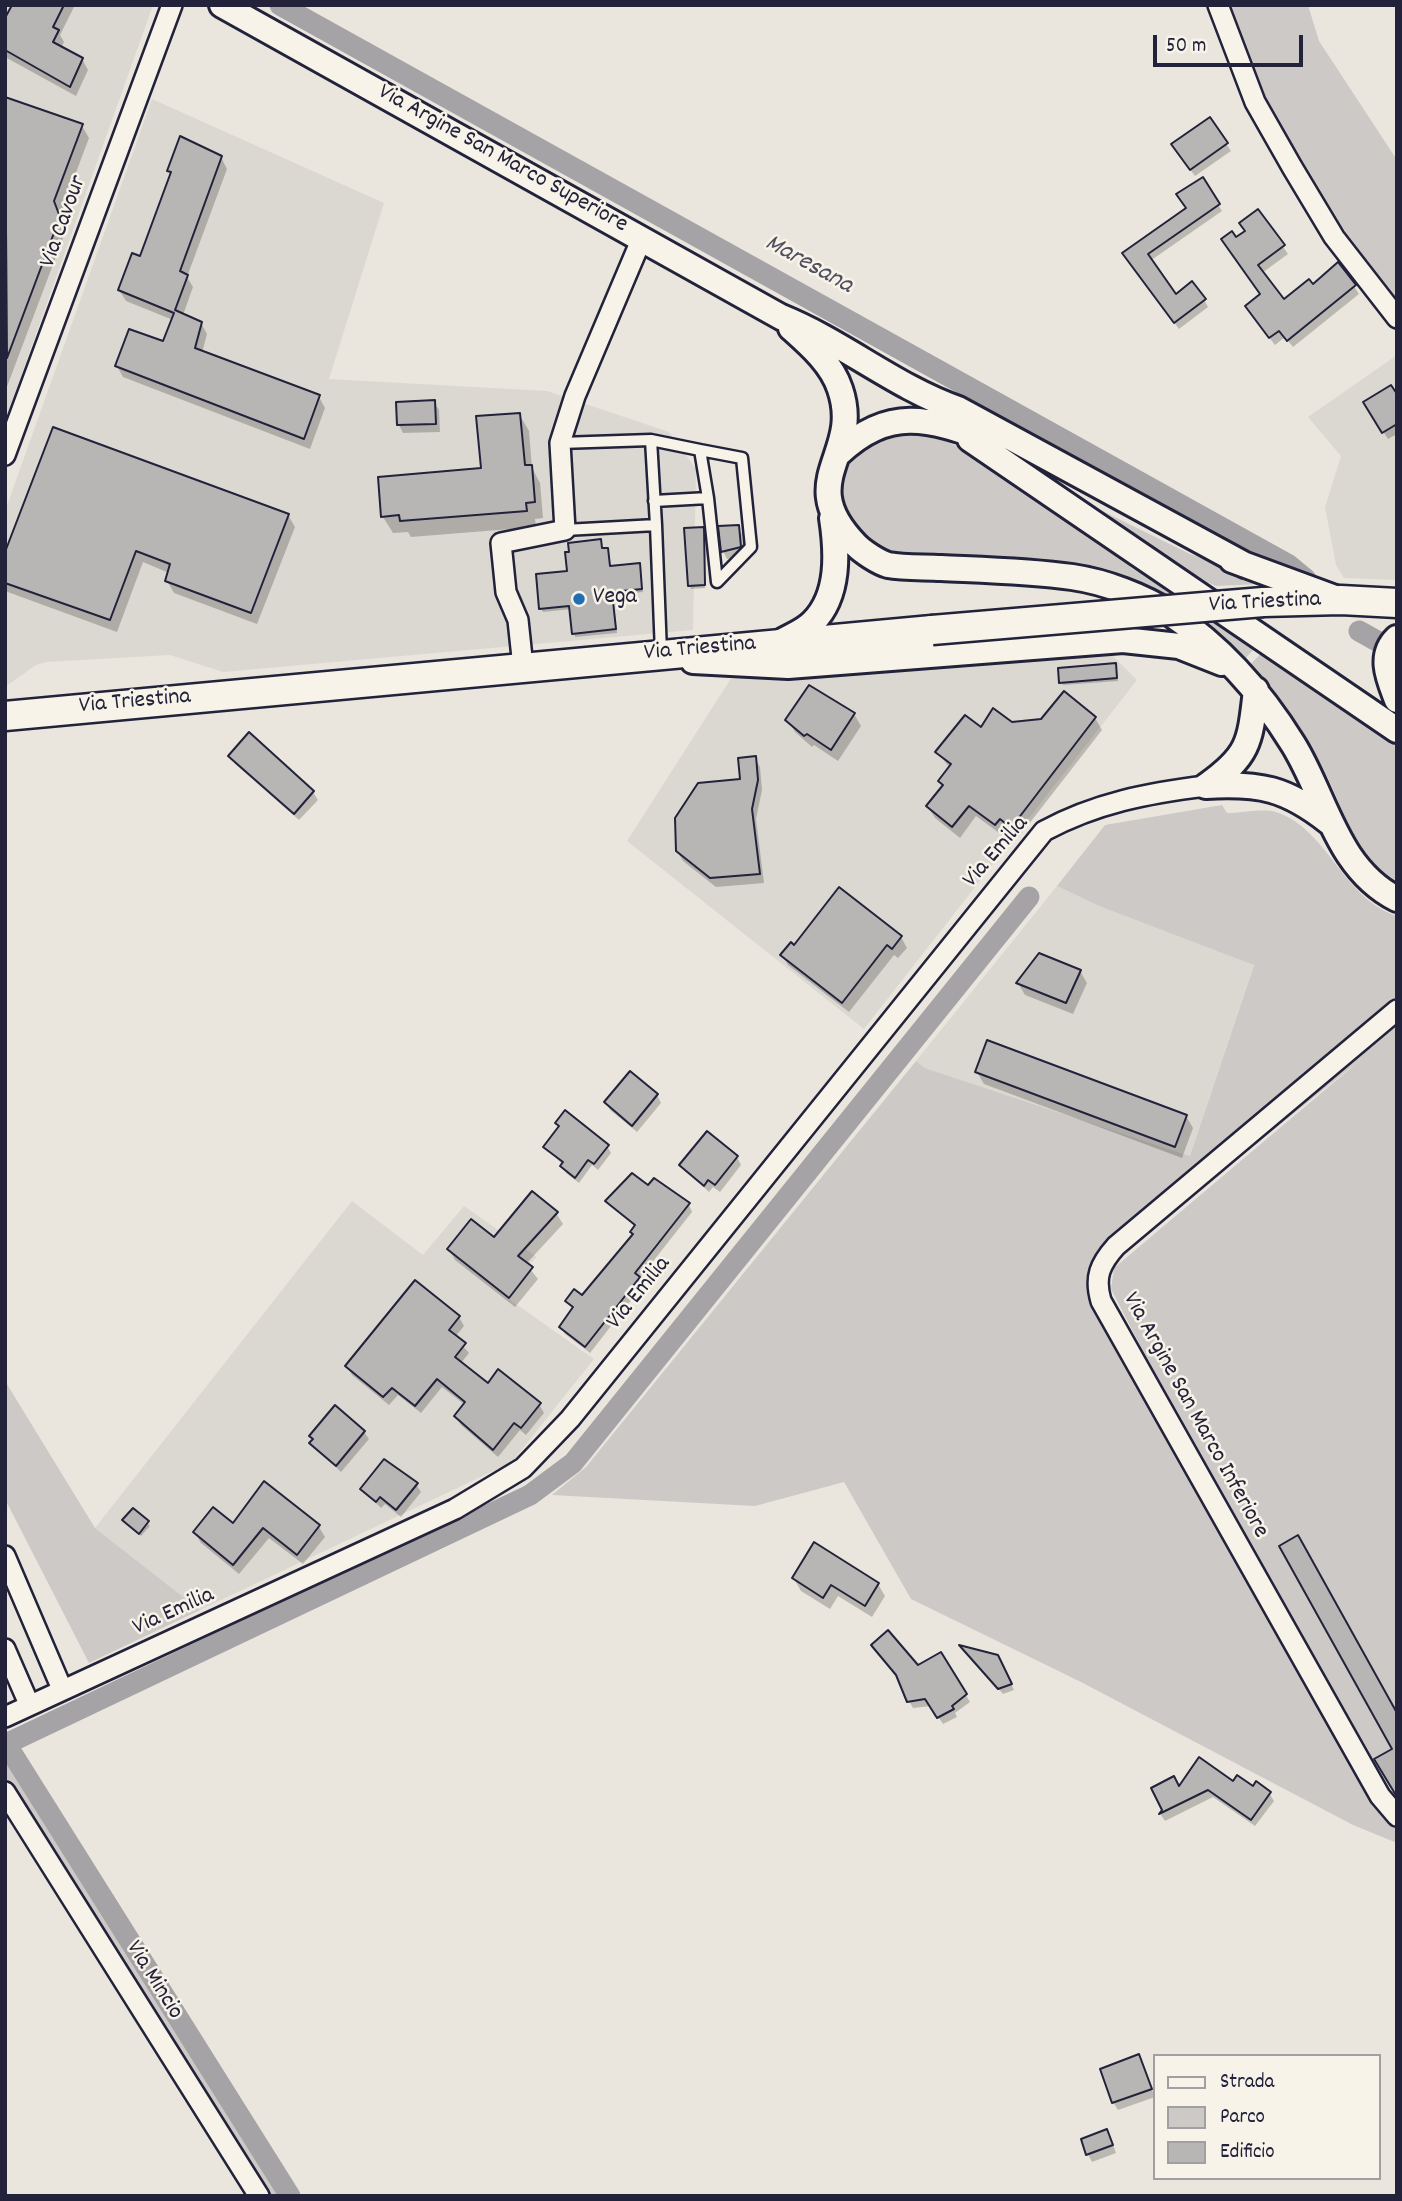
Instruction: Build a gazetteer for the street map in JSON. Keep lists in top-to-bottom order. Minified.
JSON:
{"streets":{"main road":["Via Triestina"],"street":["Via Argine San Marco Superiore","Via Cavour","Via Emilia","Via Argine San Marco Inferiore","Via Mincio"]},"water":["Maresana"],"places":["Vega"],"legend":["Strada","Parco","Edificio"],"scale_bar":"50 m"}
